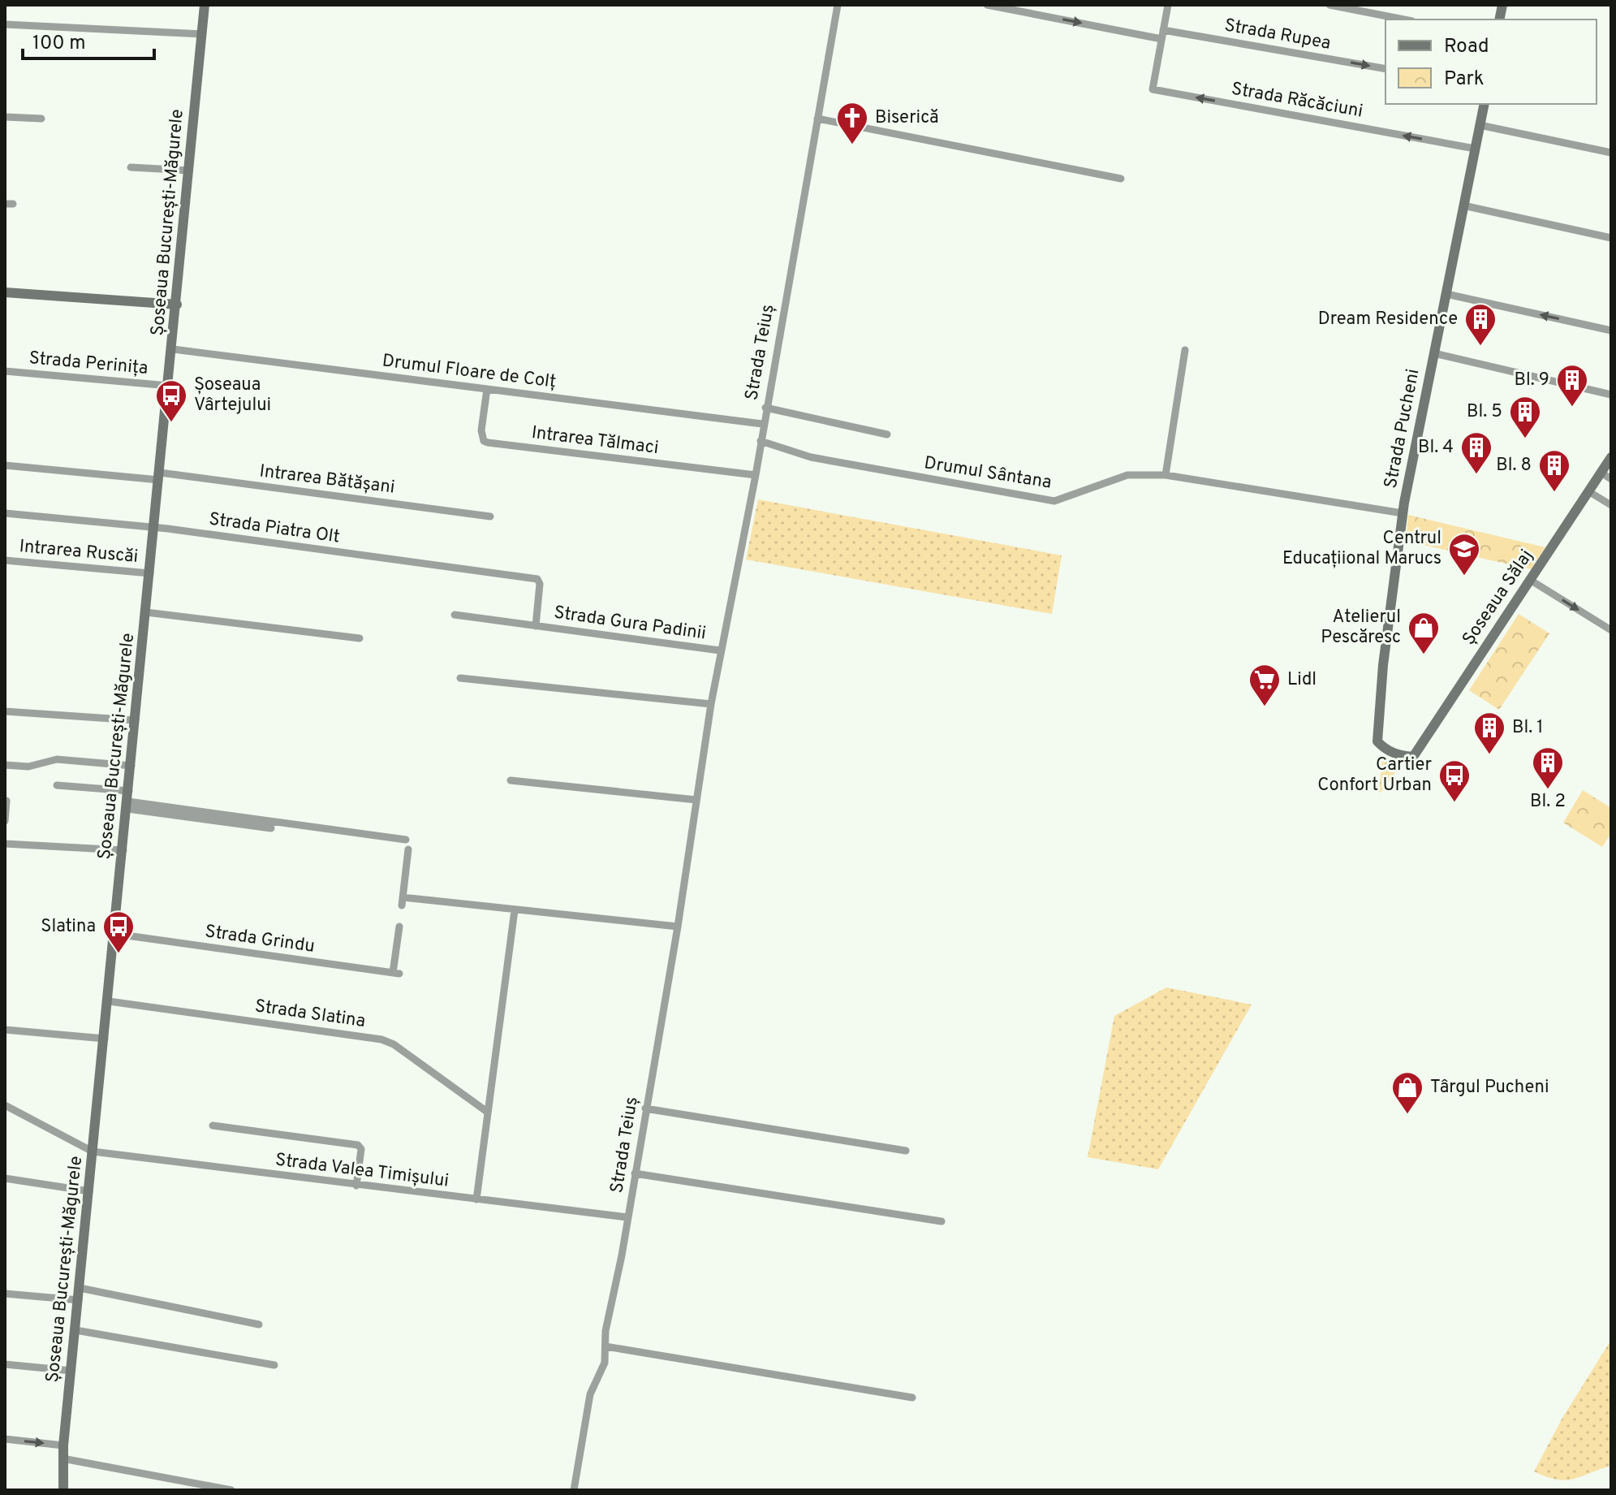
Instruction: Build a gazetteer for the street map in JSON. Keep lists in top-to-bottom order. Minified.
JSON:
{"streets":{"main road":["Șoseaua București-Măgurele","Strada Pucheni","Șoseaua Sălaj"],"street":["Strada Rupea","Strada Răcăciuni","Strada Teiuș","Strada Perinița","Drumul Floare de Colț","Intrarea Tălmaci","Drumul Sântana","Intrarea Bătășani","Strada Piatra Olt","Intrarea Ruscăi","Strada Gura Padinii","Strada Grindu","Strada Slatina","Strada Valea Timișului"]},"crossings":[["Strada Rupea","Strada Răcăciuni"],["Strada Răcăciuni","Strada Pucheni"],["Șoseaua București-Măgurele","Strada Perinița"],["Șoseaua București-Măgurele","Drumul Floare de Colț"],["Șoseaua București-Măgurele","Intrarea Bătășani"],["Șoseaua București-Măgurele","Strada Piatra Olt"],["Șoseaua București-Măgurele","Intrarea Ruscăi"],["Șoseaua București-Măgurele","Strada Grindu"],["Șoseaua București-Măgurele","Strada Slatina"],["Șoseaua București-Măgurele","Strada Valea Timișului"],["Strada Teiuș","Drumul Floare de Colț"],["Strada Teiuș","Intrarea Tălmaci"],["Strada Teiuș","Drumul Sântana"],["Strada Teiuș","Strada Gura Padinii"],["Strada Teiuș","Strada Valea Timișului"],["Drumul Floare de Colț","Intrarea Tălmaci"],["Strada Pucheni","Drumul Sântana"],["Strada Pucheni","Șoseaua Sălaj"],["Strada Piatra Olt","Strada Gura Padinii"]],"one_way":["Strada Rupea","Strada Răcăciuni"],"places":{"church":["Biserică"],"building":["Dream Residence","Bl. 9","Bl. 5","Bl. 4","Bl. 8","Bl. 1","Bl. 2"],"bus stop":["Șoseaua Vârtejului","Cartier Confort Urban","Slatina"],"school or university":["Centrul Educațiional Marucs"],"shop":["Atelierul Pescăresc","Târgul Pucheni"],"supermarket":["Lidl"]},"legend":["Road","Park"],"scale_bar":"100 m"}
